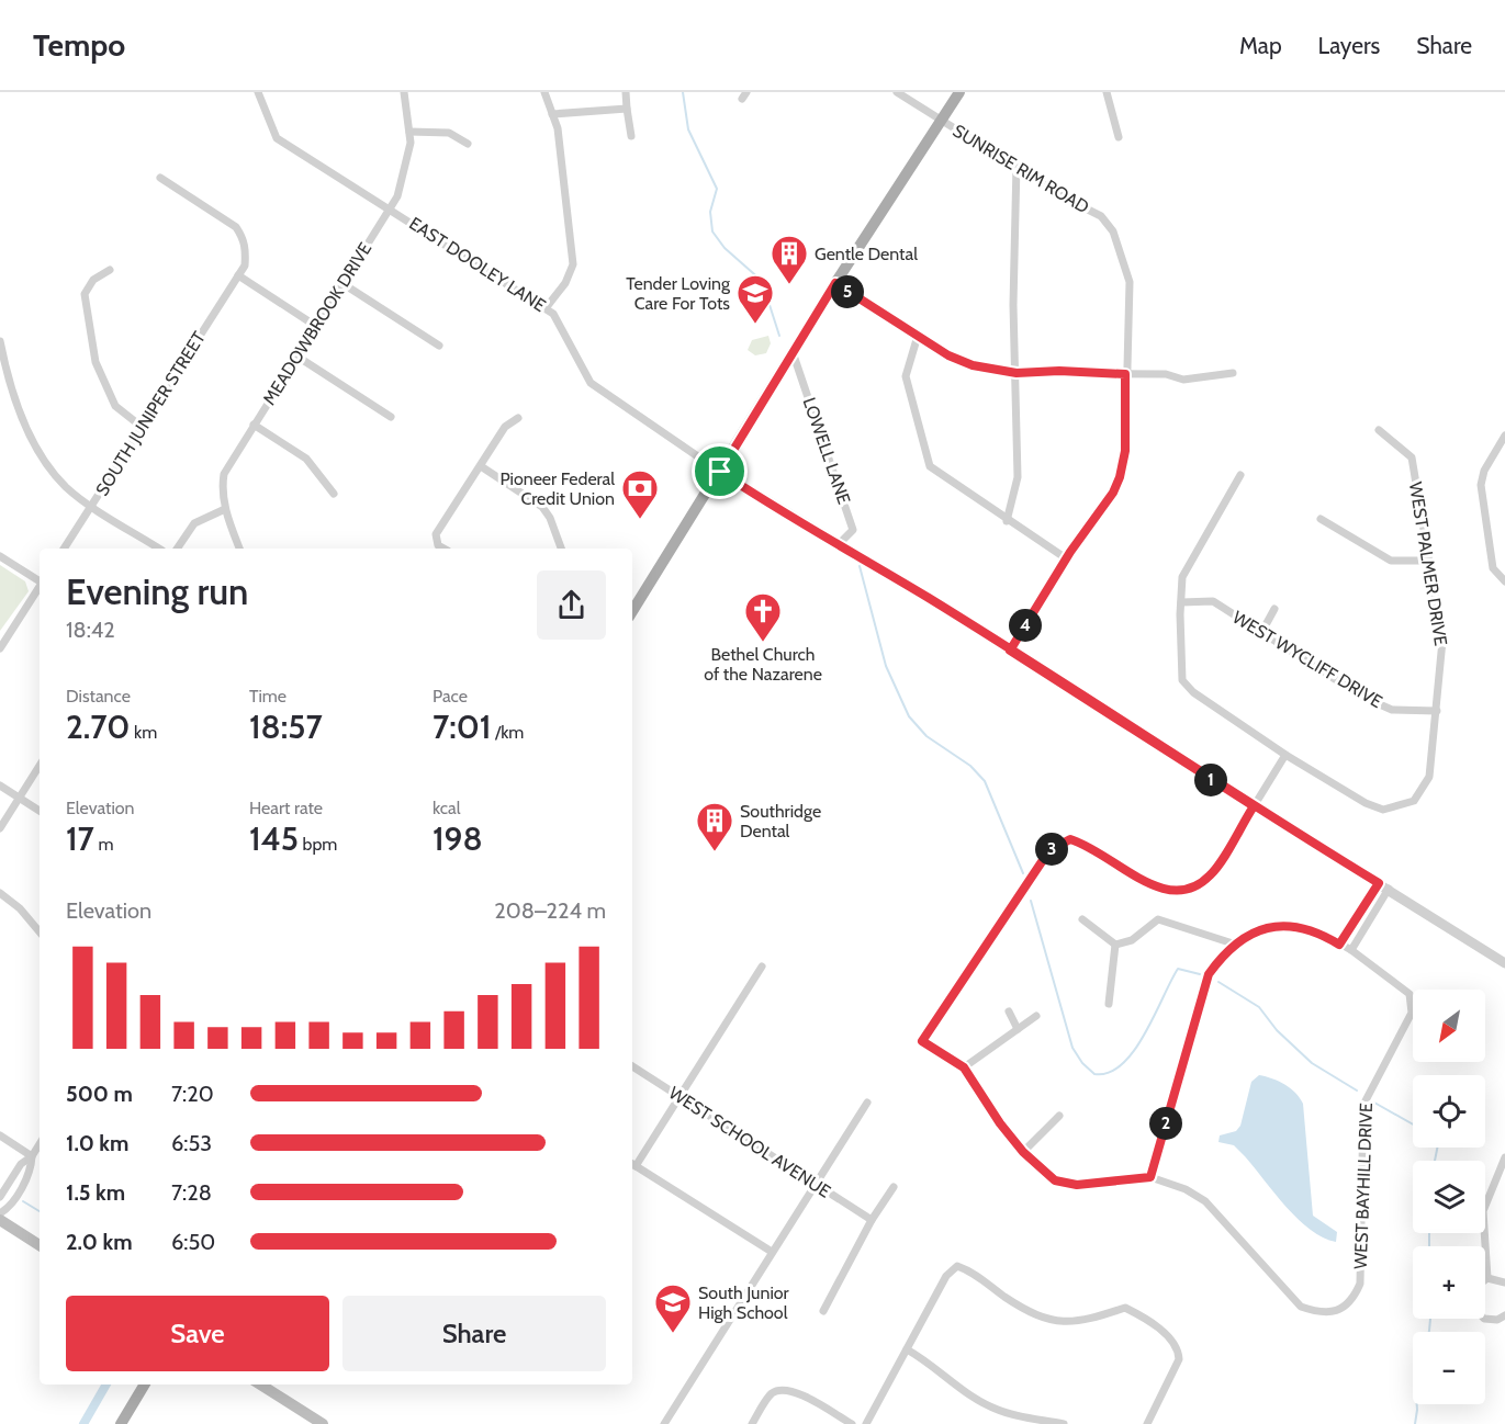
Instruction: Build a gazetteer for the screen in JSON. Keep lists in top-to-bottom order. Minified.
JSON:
{"streets":{"street":["SUNRISE RIM ROAD","EAST DOOLEY LANE","MEADOWBROOK DRIVE","SOUTH JUNIPER STREET","LOWELL LANE","WEST PALMER DRIVE","WEST WYCLIFF DRIVE","WEST SCHOOL AVENUE","WEST BAYHILL DRIVE"]},"crossings":[["EAST DOOLEY LANE","MEADOWBROOK DRIVE"],["WEST PALMER DRIVE","WEST WYCLIFF DRIVE"]],"places":{"building":["Gentle Dental","Southridge Dental"],"school or university":["Tender Loving Care For Tots","South Junior High School"],"bank":["Pioneer Federal Credit Union"],"church":["Bethel Church of the Nazarene"]},"north":"bottom left","page":{"header":"Tempo","nav":["Map","Layers","Share"],"pins":["5","4","1","3","2"],"heading":["Evening run","18:42"],"stats":[["Distance","2.70 km"],["Time","18:57"],["Pace","7:01 /km"],["Elevation","17 m"],["Heart rate","145 bpm"],["kcal","198"]],"chart":["Elevation","208–224 m"],"map_buttons":["+","−"],"list":[{"name":"500 m","note":"7:20"},{"name":"1.0 km","note":"6:53"},{"name":"1.5 km","note":"7:28"},{"name":"2.0 km","note":"6:50"}],"buttons":["Save","Share"]}}
